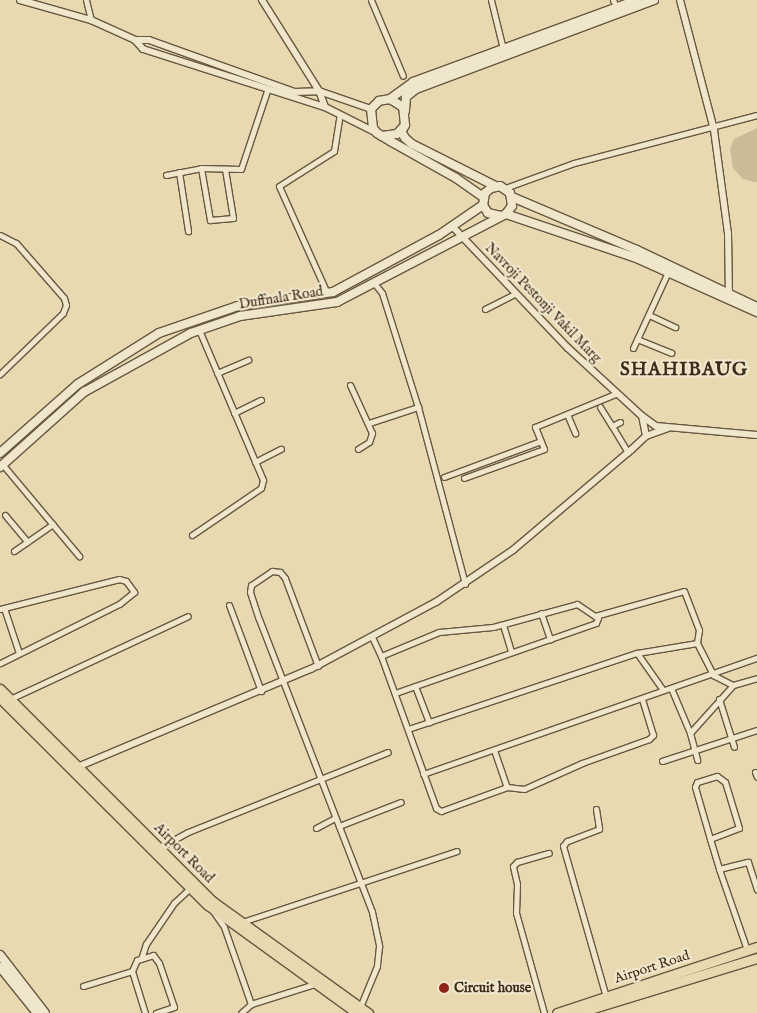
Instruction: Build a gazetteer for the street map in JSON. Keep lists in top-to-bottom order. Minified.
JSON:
{"streets":{"main road":["Duffnala Road","Airport Road"],"street":["Navroji Pestonji Vakil Marg"]},"crossings":[["Duffnala Road","Navroji Pestonji Vakil Marg"]],"districts":["SHAHIBAUG"],"places":["Circuit house"]}
